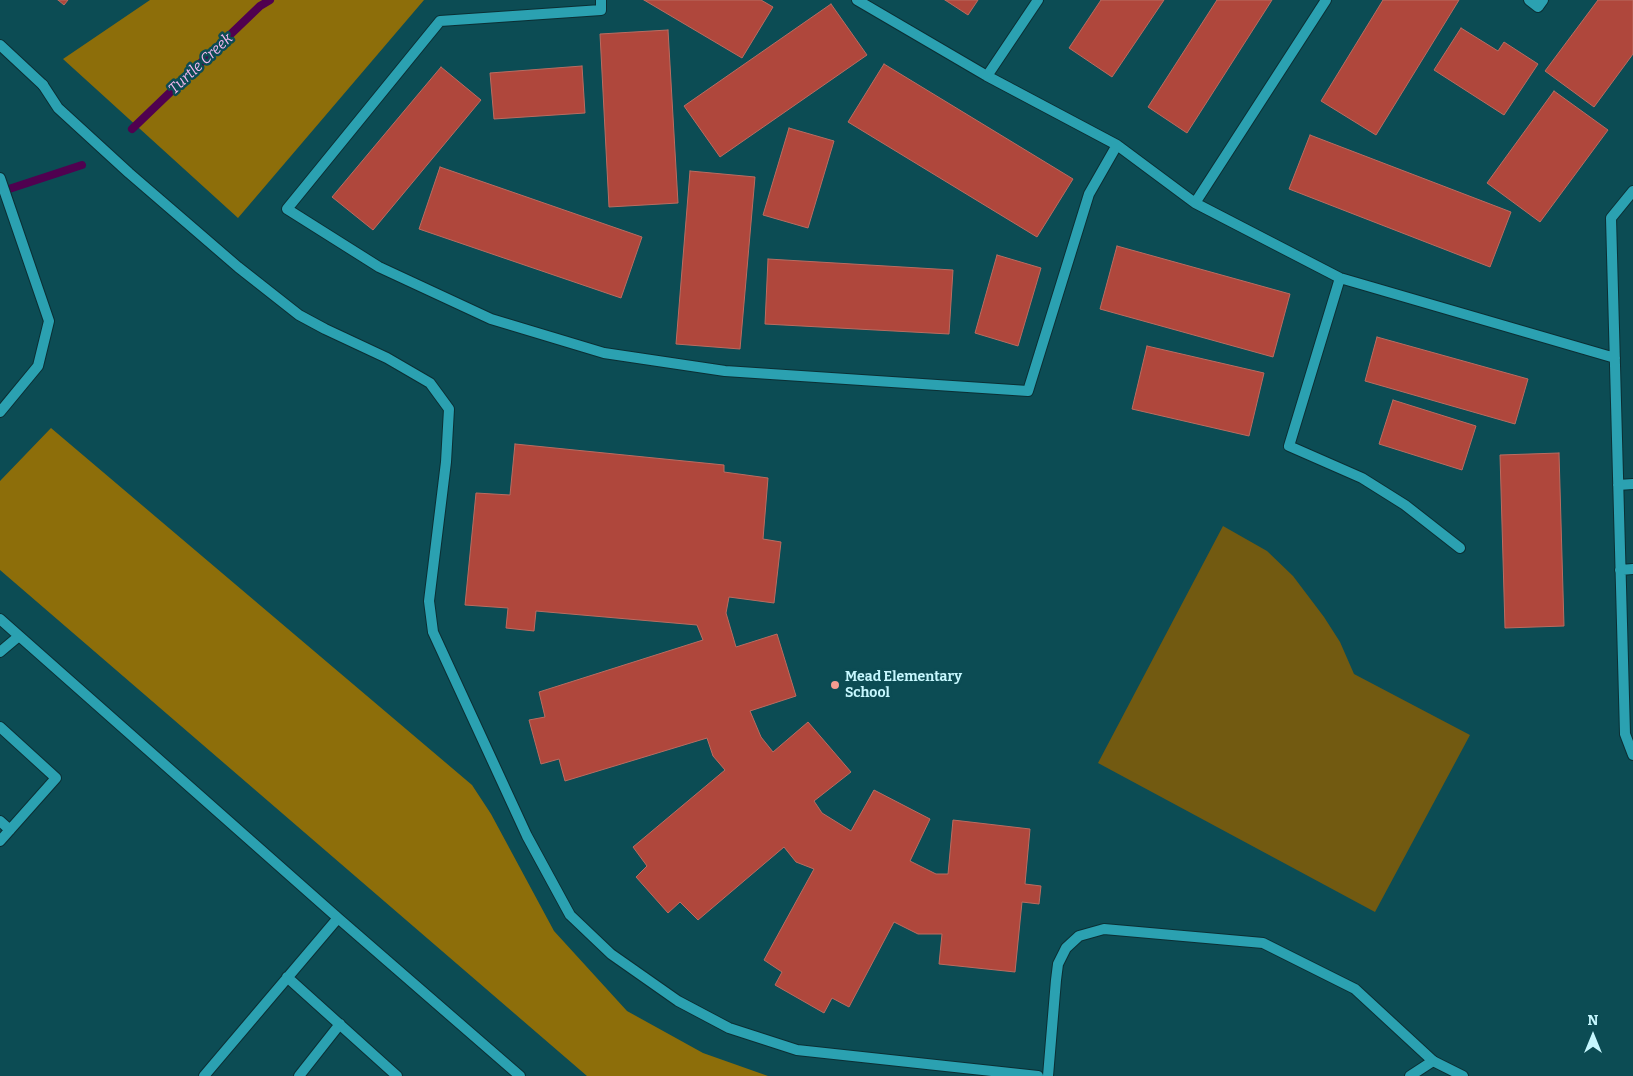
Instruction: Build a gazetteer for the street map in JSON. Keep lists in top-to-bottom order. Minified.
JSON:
{"water":["Turtle Creek"],"places":["Mead Elementary School"],"north":"top"}
